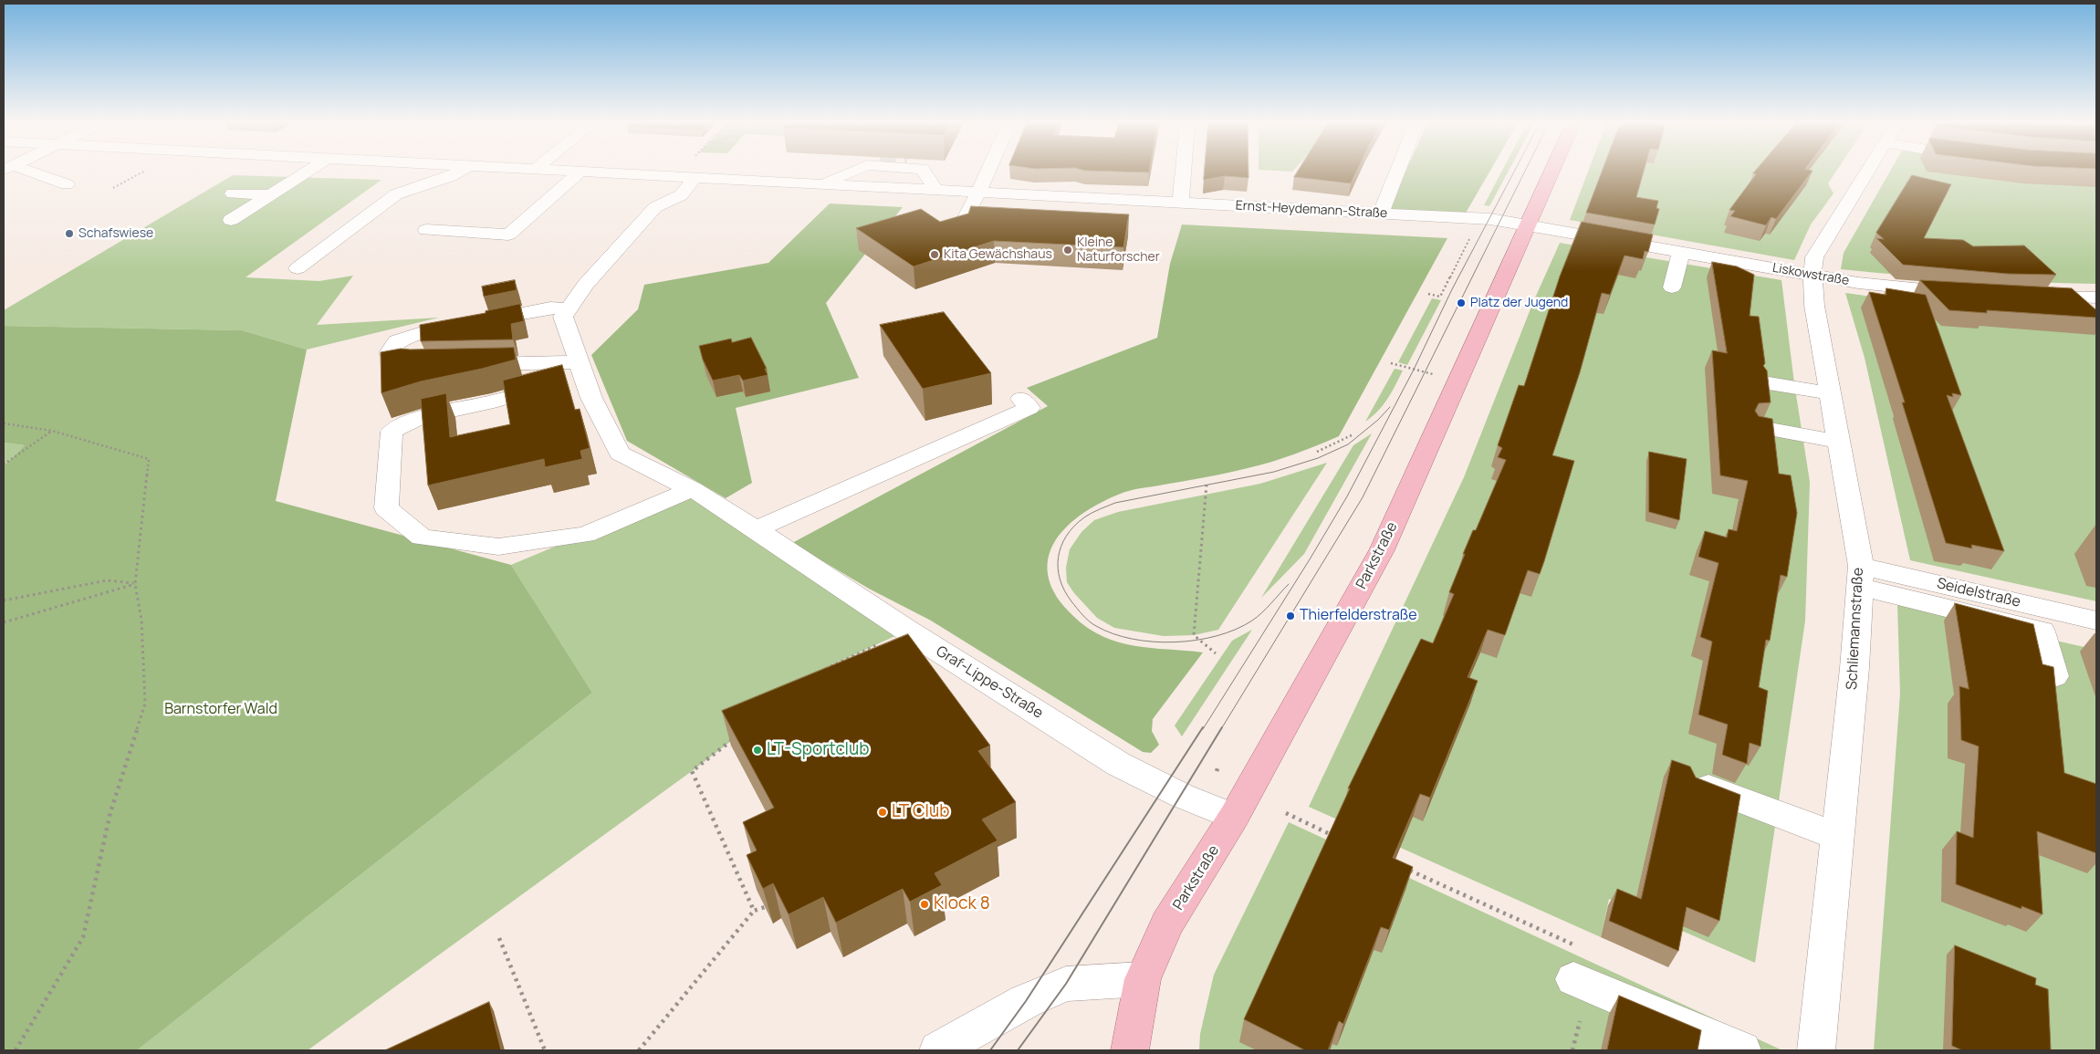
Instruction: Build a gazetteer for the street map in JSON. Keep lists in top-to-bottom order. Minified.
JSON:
{"streets":{"main road":["Parkstraße"],"street":["Ernst-Heydemann-Straße","Liskowstraße","Seidelstraße","Schliemannstraße","Graf-Lippe-Straße"]},"crossings":[["Ernst-Heydemann-Straße","Liskowstraße"],["Ernst-Heydemann-Straße","Parkstraße"],["Liskowstraße","Parkstraße"],["Liskowstraße","Schliemannstraße"],["Parkstraße","Graf-Lippe-Straße"],["Seidelstraße","Schliemannstraße"]],"parks":["Barnstorfer Wald"],"places":["Schafswiese","Kleine Naturforscher","Kita Gewächshaus","Platz der Jugend","Thierfelderstraße","LT-Sportclub","LT Club","Klock 8"]}
